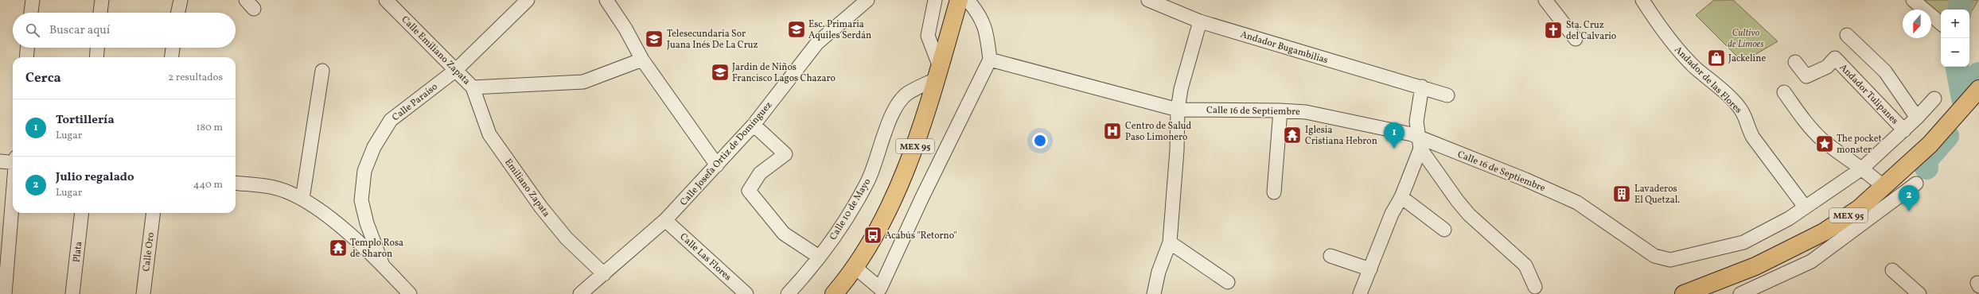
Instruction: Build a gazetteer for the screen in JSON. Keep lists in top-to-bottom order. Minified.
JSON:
{"streets":{"highway":["MEX 95"],"street":["Andador Bugambilias","Calle Emiliano Zapata","Andador de las Flores","Andador Tulipanes","Calle Paraíso","Calle 16 de Septiembre","Calle Josefa Ortiz de Domínguez","Emiliano Zapata","Calle 10 de Mayo","Plata","Calle Oro","Calle Las Flores"]},"crossings":[["Calle Emiliano Zapata","Calle Paraíso"],["Calle Emiliano Zapata","Emiliano Zapata"],["Andador de las Flores","Calle 16 de Septiembre"],["MEX 95","Calle 10 de Mayo"],["Calle Josefa Ortiz de Domínguez","Emiliano Zapata"],["Calle Josefa Ortiz de Domínguez","Calle Las Flores"]],"parks":["Cultivo de Limoes"],"places":{"school or university":["Esc. Primaria Aquiles Serdán","Telesecundaria Sor Juana Inés De La Cruz","Jardin de Niños Francisco Lagos Chazaro"],"church":["Sta. Cruz del Calvario"],"shop":["Jackeline"],"hospital":["Centro de Salud Paso Limonero"],"temple":["Iglesia Cristiana Hebron","Templo Rosa de Sharon"],"place":["The pocket monster"],"building":["Lavaderos El Quetzal."],"bus stop":["Acabús \"Retorno\""]},"north":"bottom","page":{"map_buttons":["+","−"],"search":"Buscar aquí","heading":["Cerca","2 resultados"],"list":[{"mark":"1","name":"Tortillería","note":"Lugar","value":"180 m"},{"mark":"2","name":"Julio regalado","note":"Lugar","value":"440 m"}],"pins":["1","2"]}}
